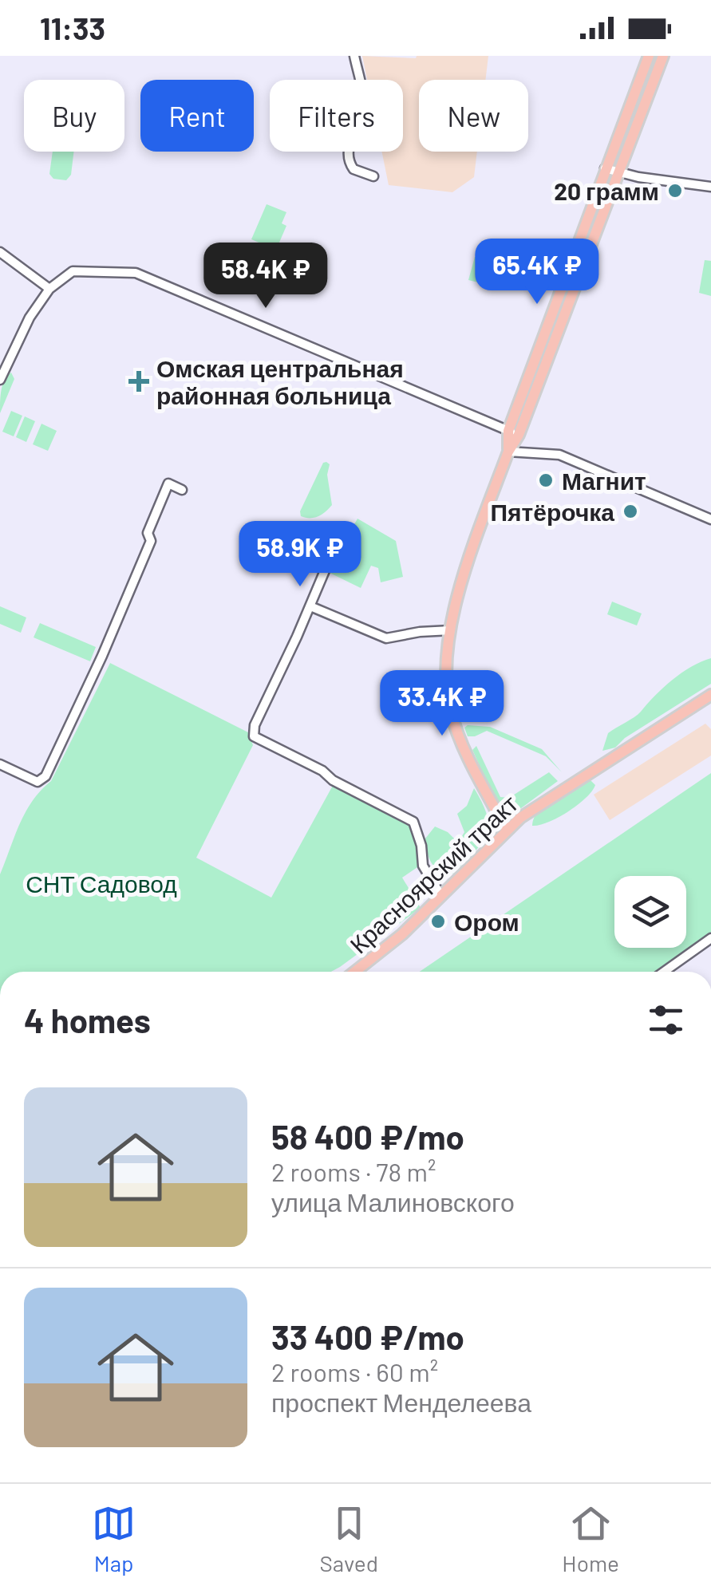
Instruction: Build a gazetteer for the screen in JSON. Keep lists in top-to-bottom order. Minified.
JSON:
{"streets":{"main road":["Красноярский тракт"]},"parks":["СНТ Садовод"],"places":{"other":["20 грамм","Магнит","Пятёрочка","Ором"],"health":["Омская центральная районная больница"]},"page":{"status":"11:33","chip":["Buy","Rent","Filters","New"],"price":["65.4K ₽","58.4K ₽","58.9K ₽","33.4K ₽"],"heading":"4 homes","list":[{"name":"58 400 ₽/mo","note":"2 rooms · 78 m² · улица Малиновского"},{"name":"33 400 ₽/mo","note":"2 rooms · 60 m² · проспект Менделеева"}],"tabs":["Map","Saved","Home"]}}
